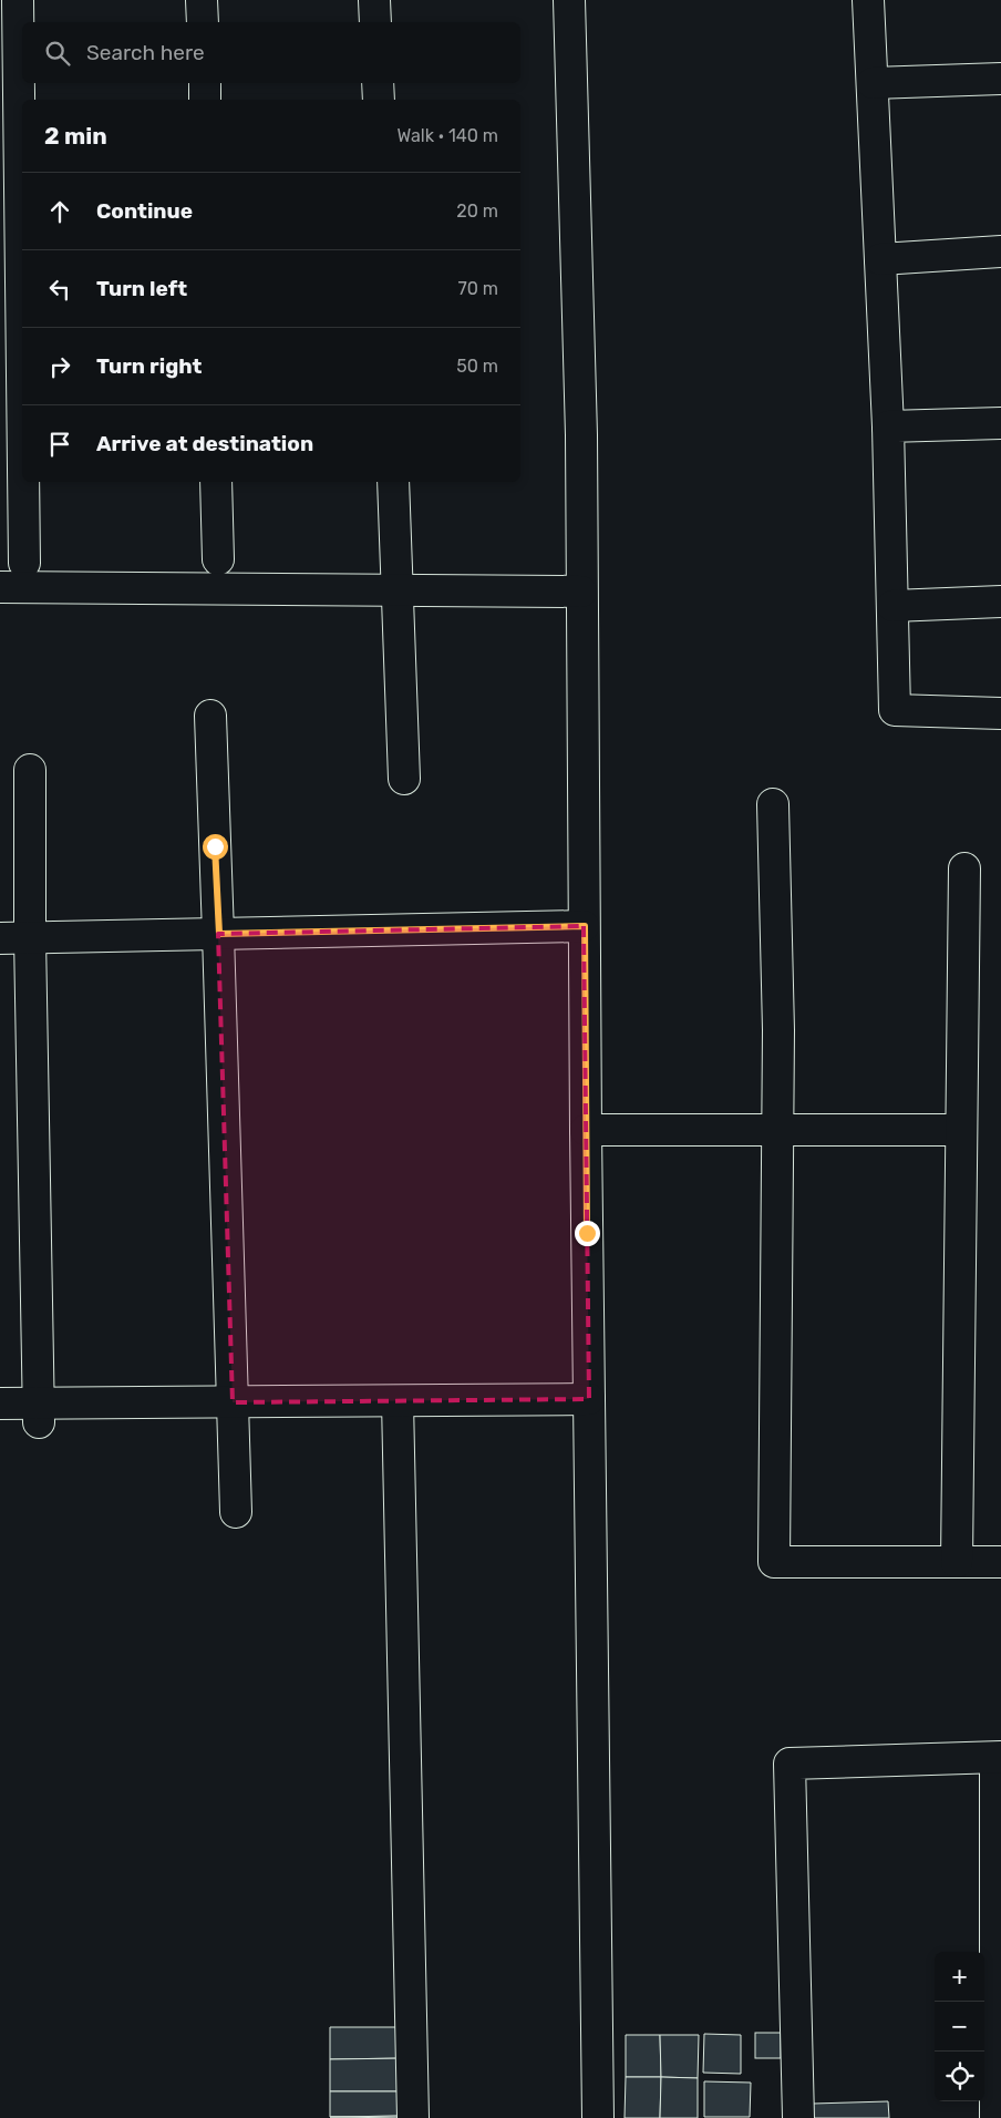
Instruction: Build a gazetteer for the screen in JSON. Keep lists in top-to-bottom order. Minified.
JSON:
{"page":{"search":"Search here","heading":["2 min","Walk · 140 m"],"list":[["Continue","20 m"],["Turn left","70 m"],["Turn right","50 m"],"Arrive at destination"],"map_buttons":["+","−"]}}
